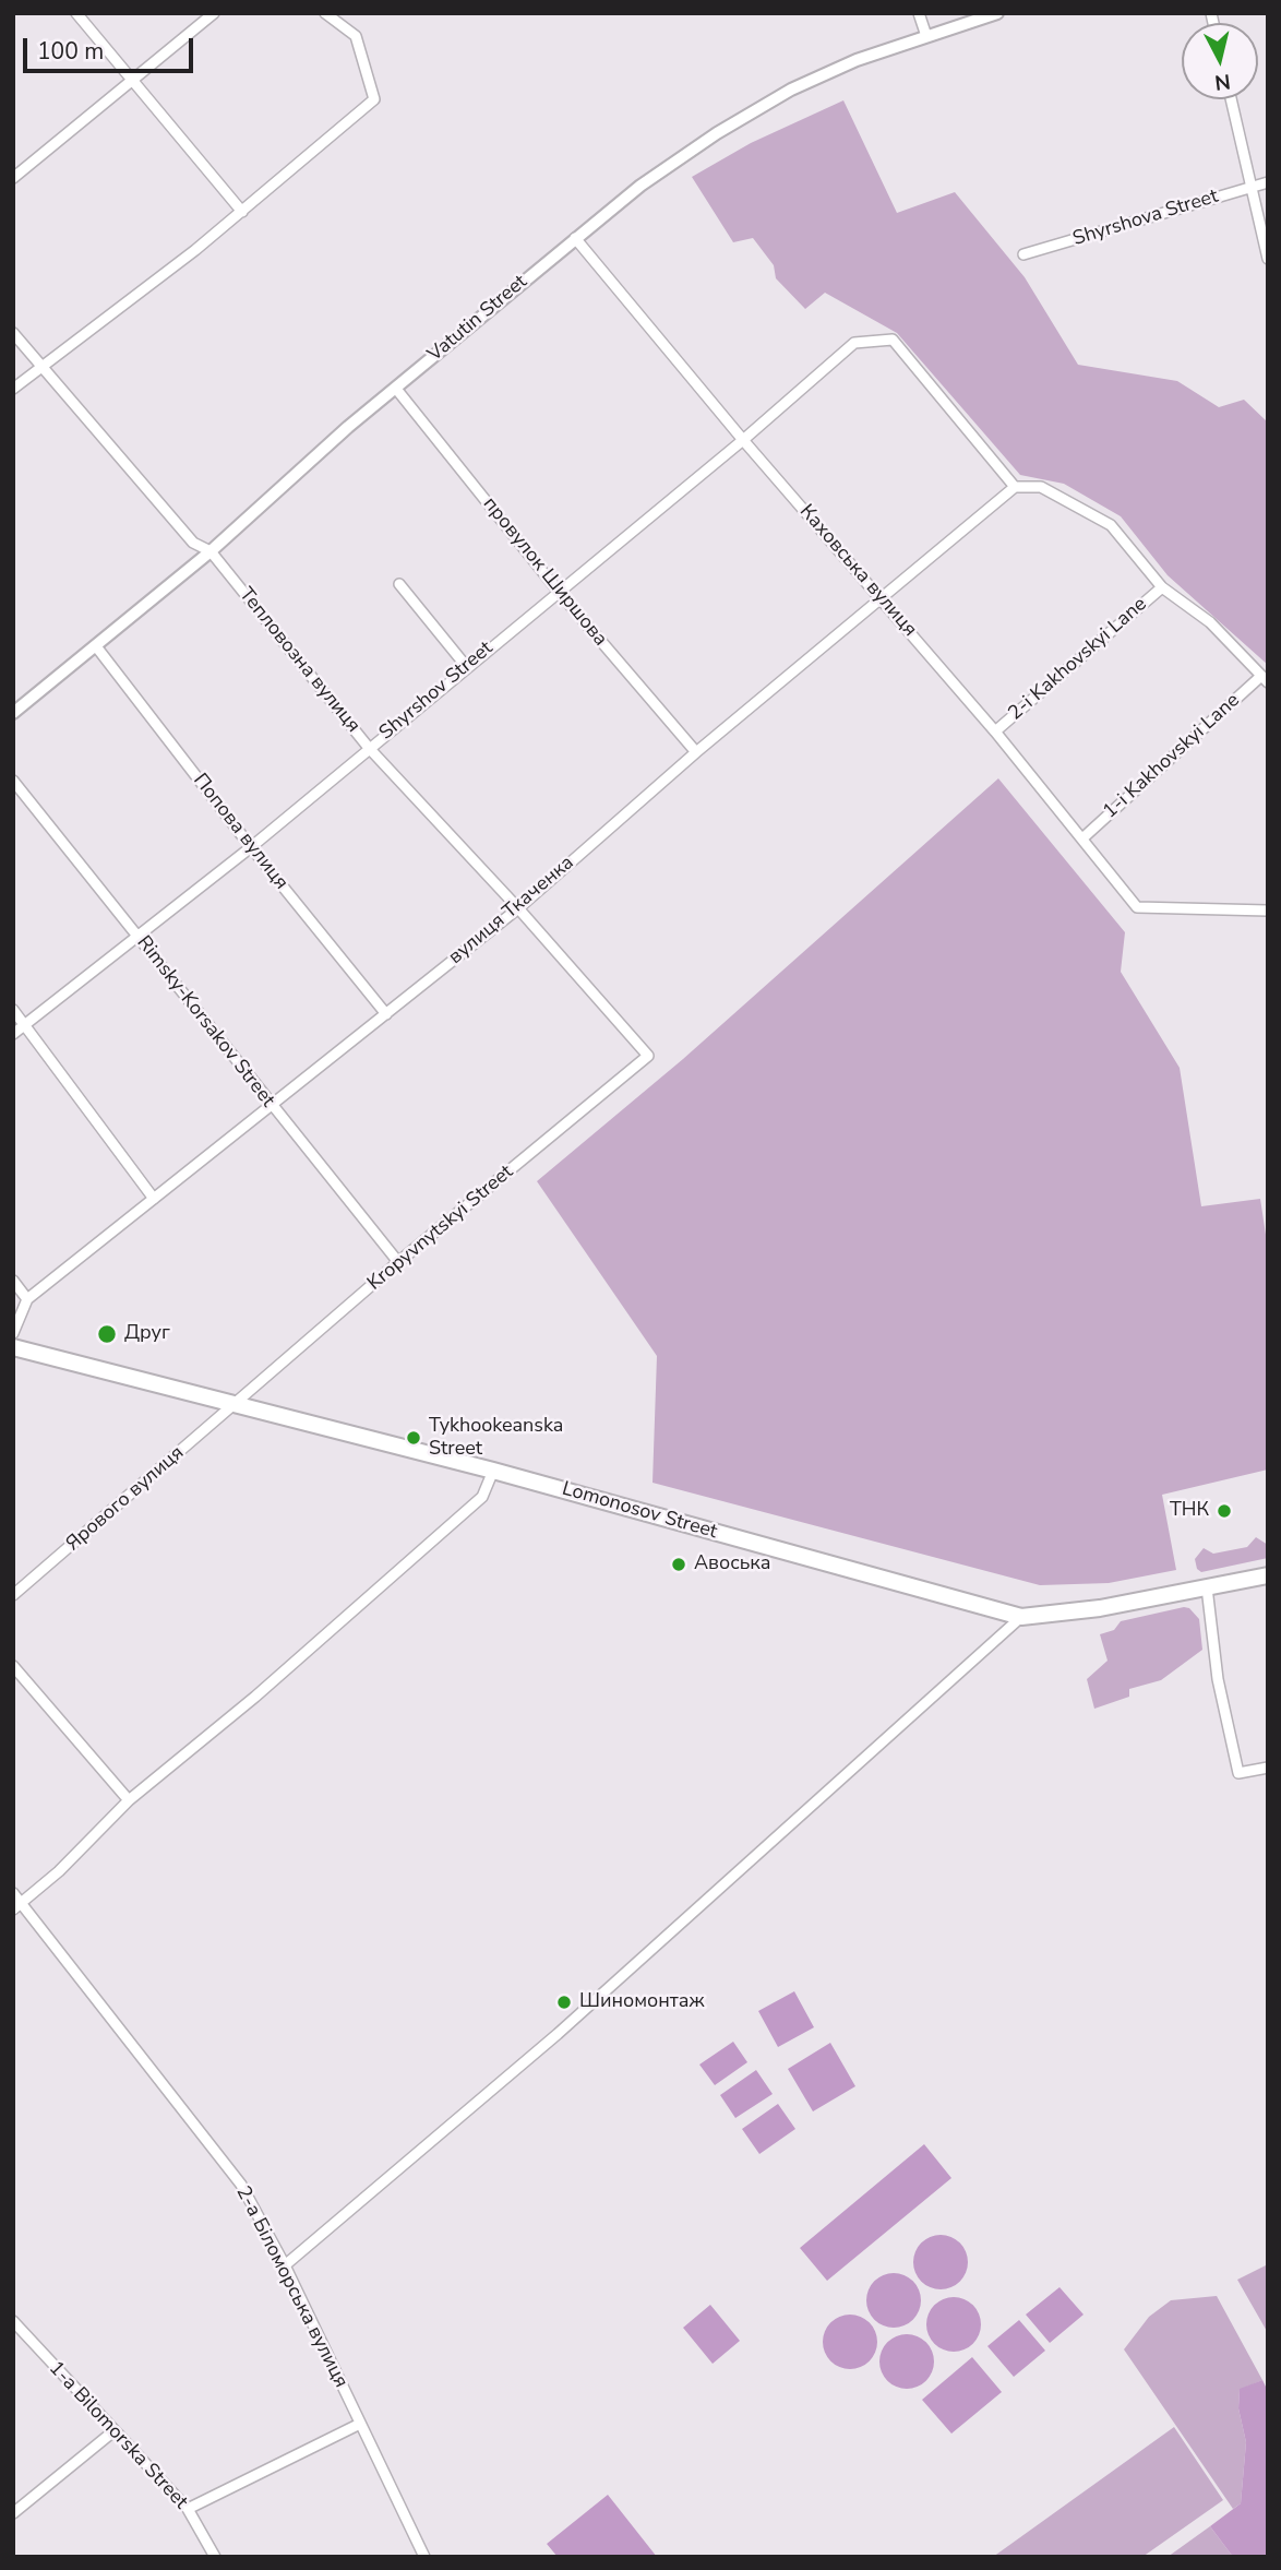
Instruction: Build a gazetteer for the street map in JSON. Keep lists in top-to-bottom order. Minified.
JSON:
{"streets":{"main road":["Lomonosov Street"],"street":["Shyrshova Street","Vatutin Street","Каховська вулиця","провулок Ширшова","2-i Kakhovskyi Lane","Тепловозна вулиця","Shyrshov Street","1-i Kakhovskyi Lane","Попова вулиця","вулиця Ткаченка","Rimsky-Korsakov Street","Kropyvnytskyi Street","Ярового вулиця","2-а Біломорська вулиця","1-a Bilomorska Street"]},"crossings":[["Vatutin Street","Каховська вулиця"],["Vatutin Street","провулок Ширшова"],["Vatutin Street","Тепловозна вулиця"],["Vatutin Street","Попова вулиця"],["Каховська вулиця","2-i Kakhovskyi Lane"],["Каховська вулиця","Shyrshov Street"],["Каховська вулиця","1-i Kakhovskyi Lane"],["Каховська вулиця","вулиця Ткаченка"],["провулок Ширшова","Shyrshov Street"],["провулок Ширшова","вулиця Ткаченка"],["Тепловозна вулиця","Shyrshov Street"],["Тепловозна вулиця","вулиця Ткаченка"],["Тепловозна вулиця","Kropyvnytskyi Street"],["Shyrshov Street","Попова вулиця"],["Shyrshov Street","вулиця Ткаченка"],["Shyrshov Street","Rimsky-Korsakov Street"],["Попова вулиця","вулиця Ткаченка"],["вулиця Ткаченка","Rimsky-Korsakov Street"],["Rimsky-Korsakov Street","Kropyvnytskyi Street"],["Kropyvnytskyi Street","Ярового вулиця"],["Kropyvnytskyi Street","Lomonosov Street"],["Ярового вулиця","Lomonosov Street"]],"places":["Друг","Tykhookeanska Street","ТНК","Авоська","Шиномонтаж"],"scale_bar":"100 m","north":"bottom"}
